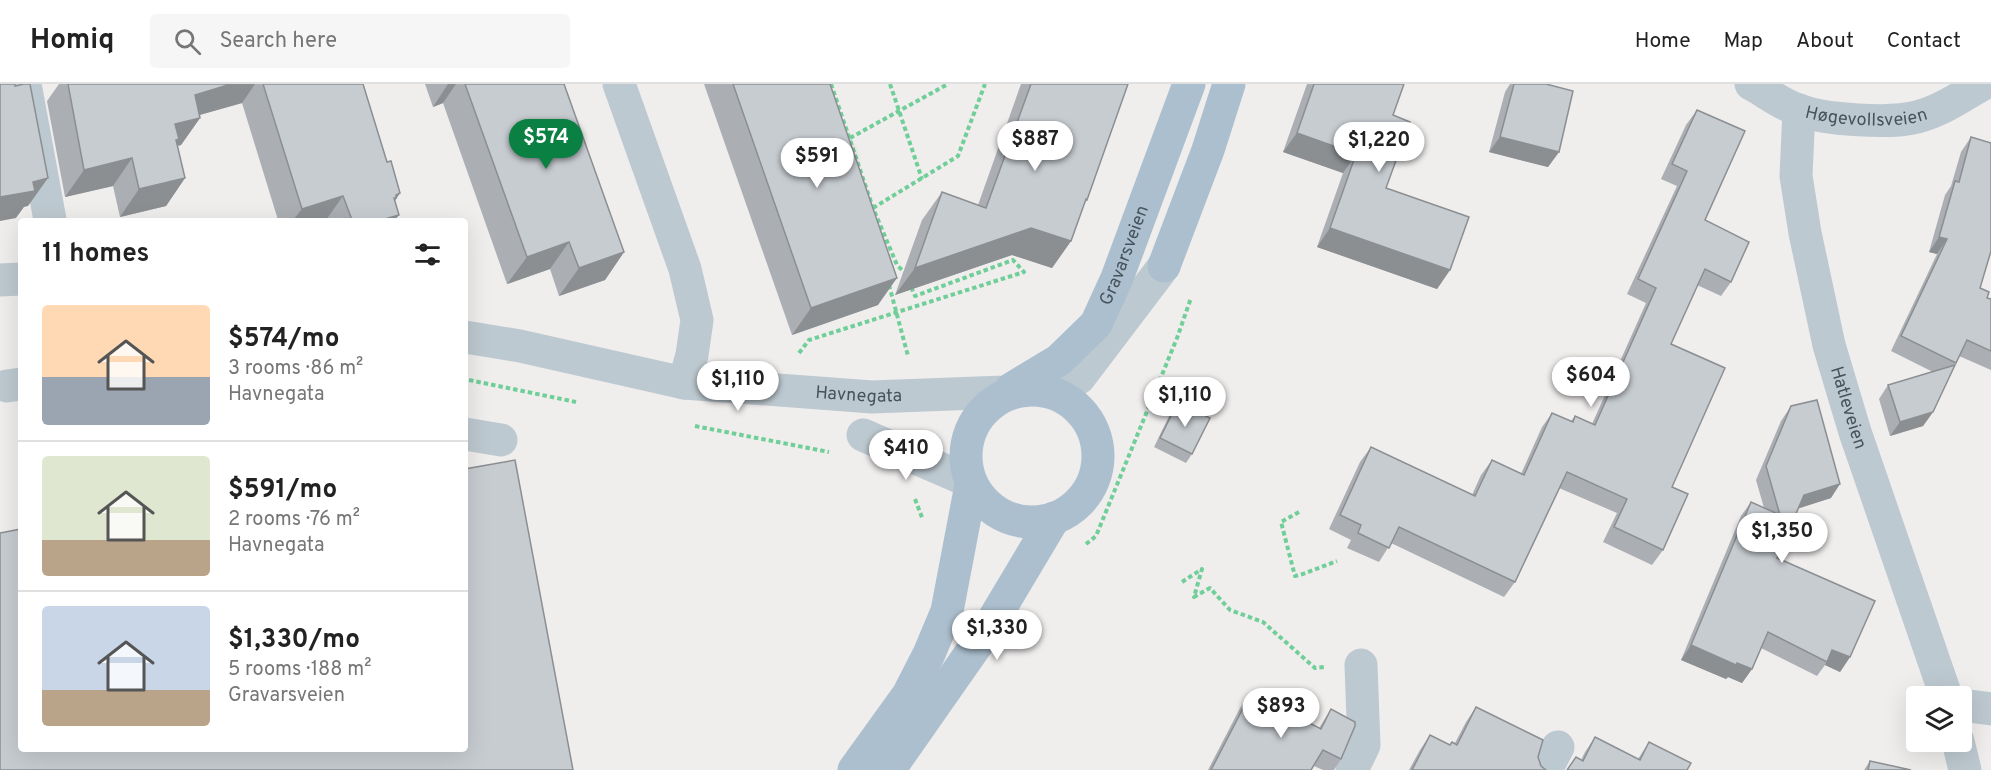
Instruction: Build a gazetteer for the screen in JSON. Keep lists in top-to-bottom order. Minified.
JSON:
{"streets":{"main road":["Gravarsveien"],"street":["Høgevollsveien","Havnegata","Hatleveien"]},"crossings":[["Høgevollsveien","Hatleveien"],["Gravarsveien","Havnegata"]],"page":{"header":"Homiq","search":"Search here","nav":["Home","Map","About","Contact"],"price":["$574","$887","$1,220","$591","$604","$1,110","$1,110","$410","$1,350","$1,330","$893"],"heading":"11 homes","list":[{"name":"$574/mo","note":"3 rooms · 86 m² · Havnegata"},{"name":"$591/mo","note":"2 rooms · 76 m² · Havnegata"},{"name":"$1,330/mo","note":"5 rooms · 188 m² · Gravarsveien"}]}}
